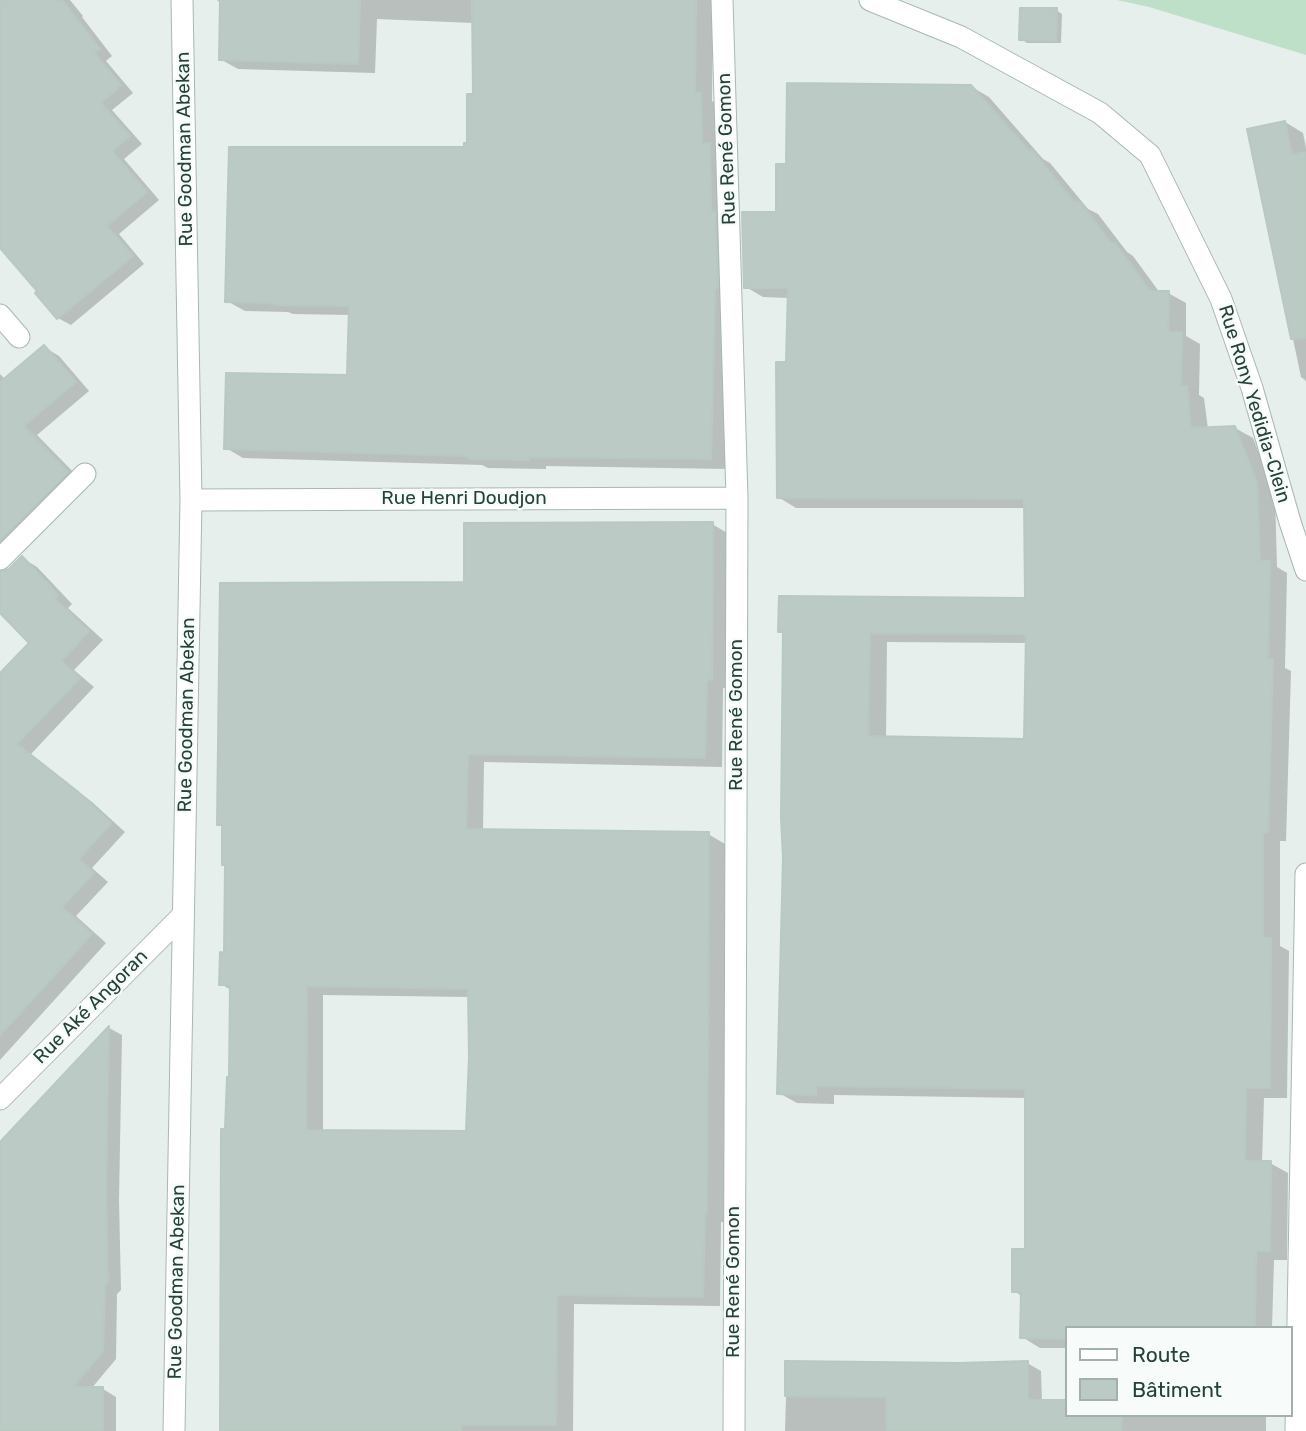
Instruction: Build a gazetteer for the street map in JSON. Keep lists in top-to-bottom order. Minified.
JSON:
{"streets":{"street":["Rue Goodman Abekan","Rue René Gomon","Rue Rony Yedidia-Clein","Rue Henri Doudjon","Rue Aké Angoran"]},"crossings":[["Rue Goodman Abekan","Rue Henri Doudjon"],["Rue Goodman Abekan","Rue Aké Angoran"],["Rue René Gomon","Rue Henri Doudjon"]],"legend":["Route","Bâtiment"]}
